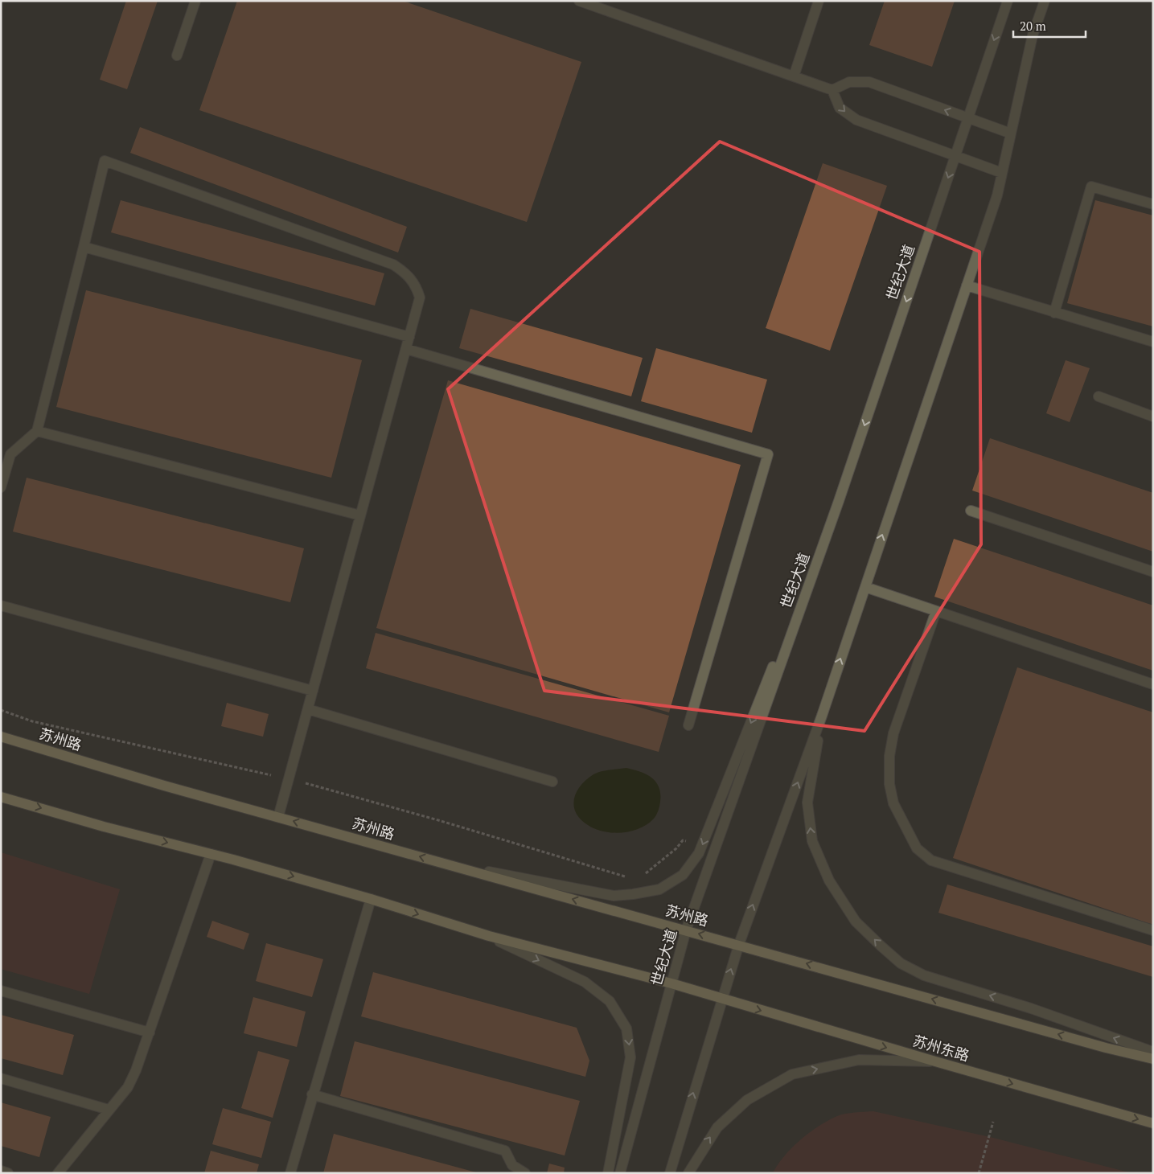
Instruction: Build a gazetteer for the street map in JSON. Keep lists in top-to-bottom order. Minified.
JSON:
{"streets":{"main road":["苏州路","苏州东路"],"street":["世纪大道"]},"crossings":[["世纪大道","苏州路"]],"scale_bar":"20 m"}
